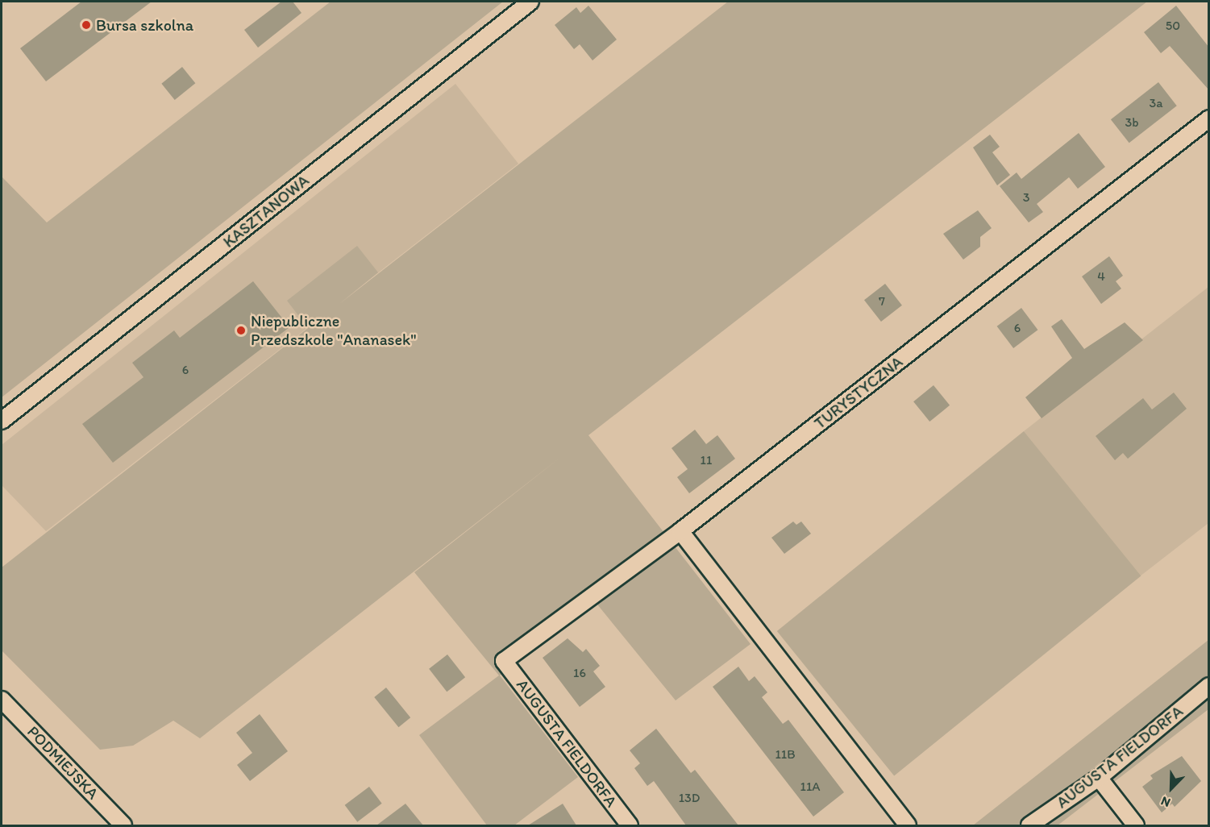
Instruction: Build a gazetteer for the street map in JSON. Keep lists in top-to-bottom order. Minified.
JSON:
{"streets":{"street":["KASZTANOWA","TURYSTYCZNA","AUGUSTA FIELDORFA","PODMIEJSKA"]},"crossings":[["TURYSTYCZNA","AUGUSTA FIELDORFA"]],"places":["Bursa szkolna","Niepubliczne Przedszkole \"Ananasek\""],"house_numbers":["50","3a","3b","3","4","7","6","6","11","16","11B","11A","13D"],"north":"bottom left"}
